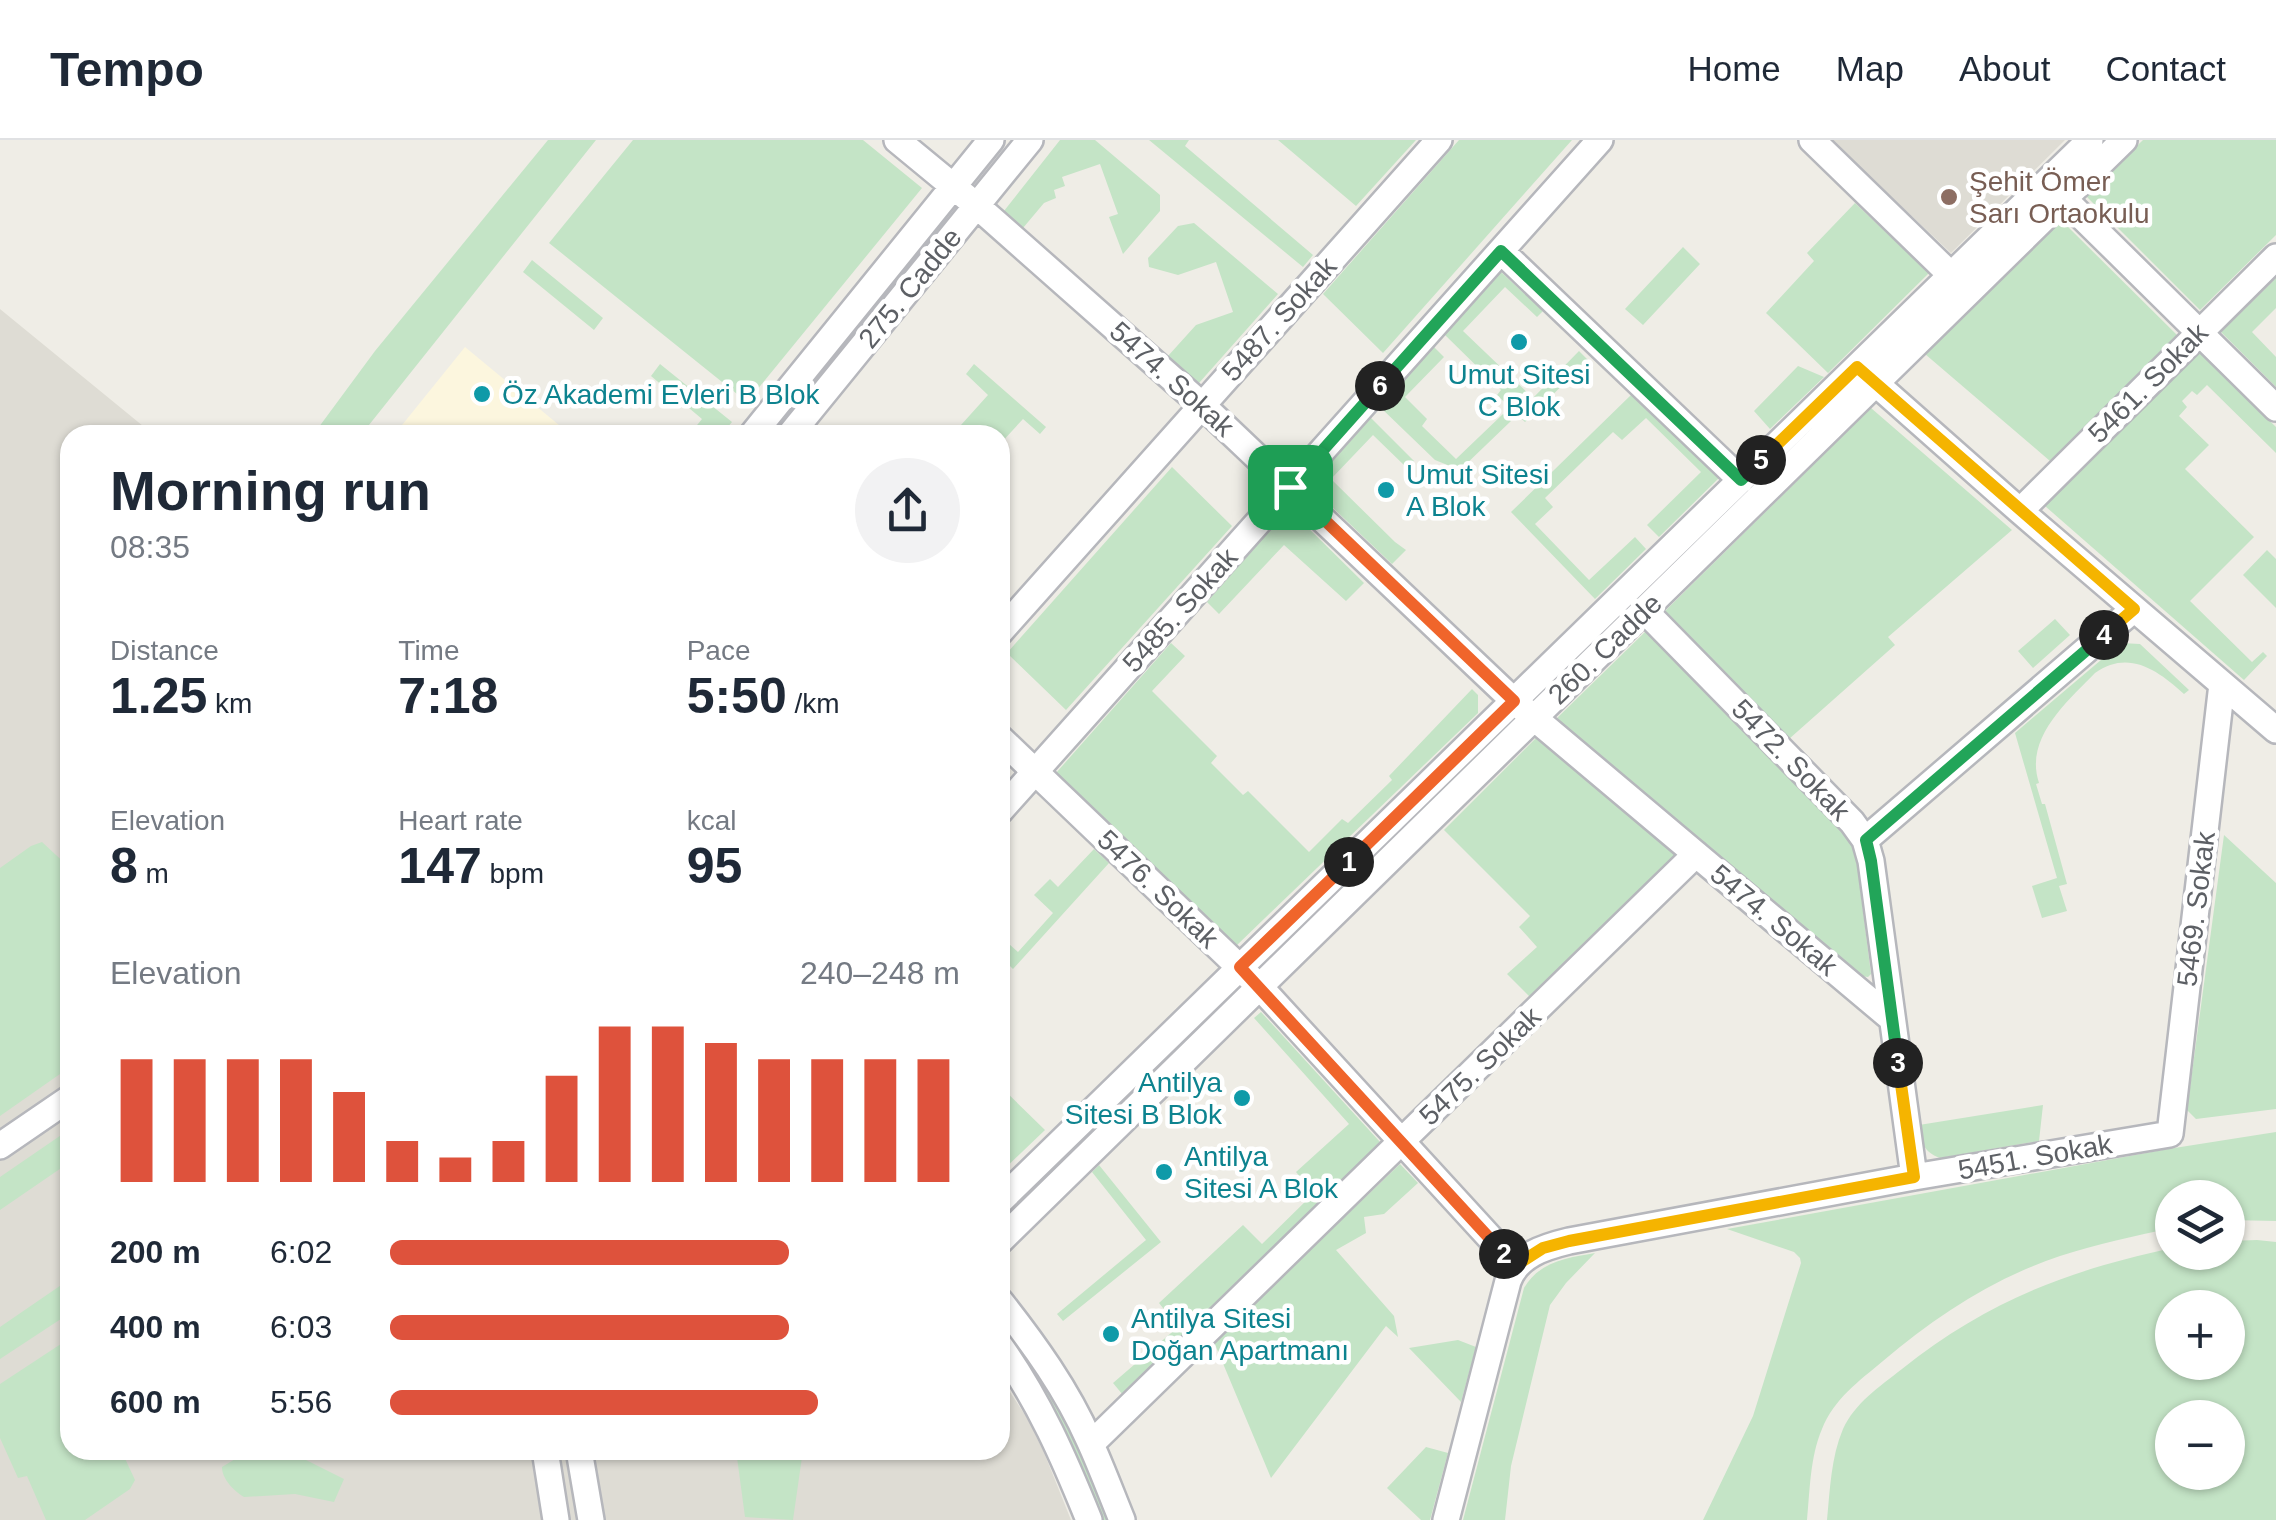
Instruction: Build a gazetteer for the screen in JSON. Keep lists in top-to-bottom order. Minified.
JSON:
{"streets":{"street":["275. Cadde","5487. Sokak","5474. Sokak","5461. Sokak","5485. Sokak","260. Cadde","5472. Sokak","5476. Sokak","5469. Sokak","5475. Sokak","5451. Sokak"]},"crossings":[["275. Cadde","5474. Sokak"],["5487. Sokak","5474. Sokak"],["5474. Sokak","5485. Sokak"],["5474. Sokak","260. Cadde"],["5474. Sokak","5472. Sokak"],["5474. Sokak","5475. Sokak"],["5485. Sokak","5476. Sokak"],["260. Cadde","5472. Sokak"],["260. Cadde","5476. Sokak"],["5472. Sokak","5451. Sokak"],["5476. Sokak","5475. Sokak"],["5476. Sokak","5451. Sokak"],["5469. Sokak","5451. Sokak"]],"places":["Şehit Ömer Sarı Ortaokulu","Umut Sitesi C Blok","Öz Akademi Evleri B Blok","Umut Sitesi A Blok","Antilya Sitesi B Blok","Antilya Sitesi A Blok","Antilya Sitesi Doğan Apartmanı"],"page":{"header":"Tempo","nav":["Home","Map","About","Contact"],"pins":["6","5","4","1","3","2"],"heading":["Morning run","08:35"],"stats":[["Distance","1.25 km"],["Time","7:18"],["Pace","5:50 /km"],["Elevation","8 m"],["Heart rate","147 bpm"],["kcal","95"]],"chart":["Elevation","240–248 m"],"map_buttons":["+","−"],"list":[{"name":"200 m","note":"6:02"},{"name":"400 m","note":"6:03"},{"name":"600 m","note":"5:56"}]}}
